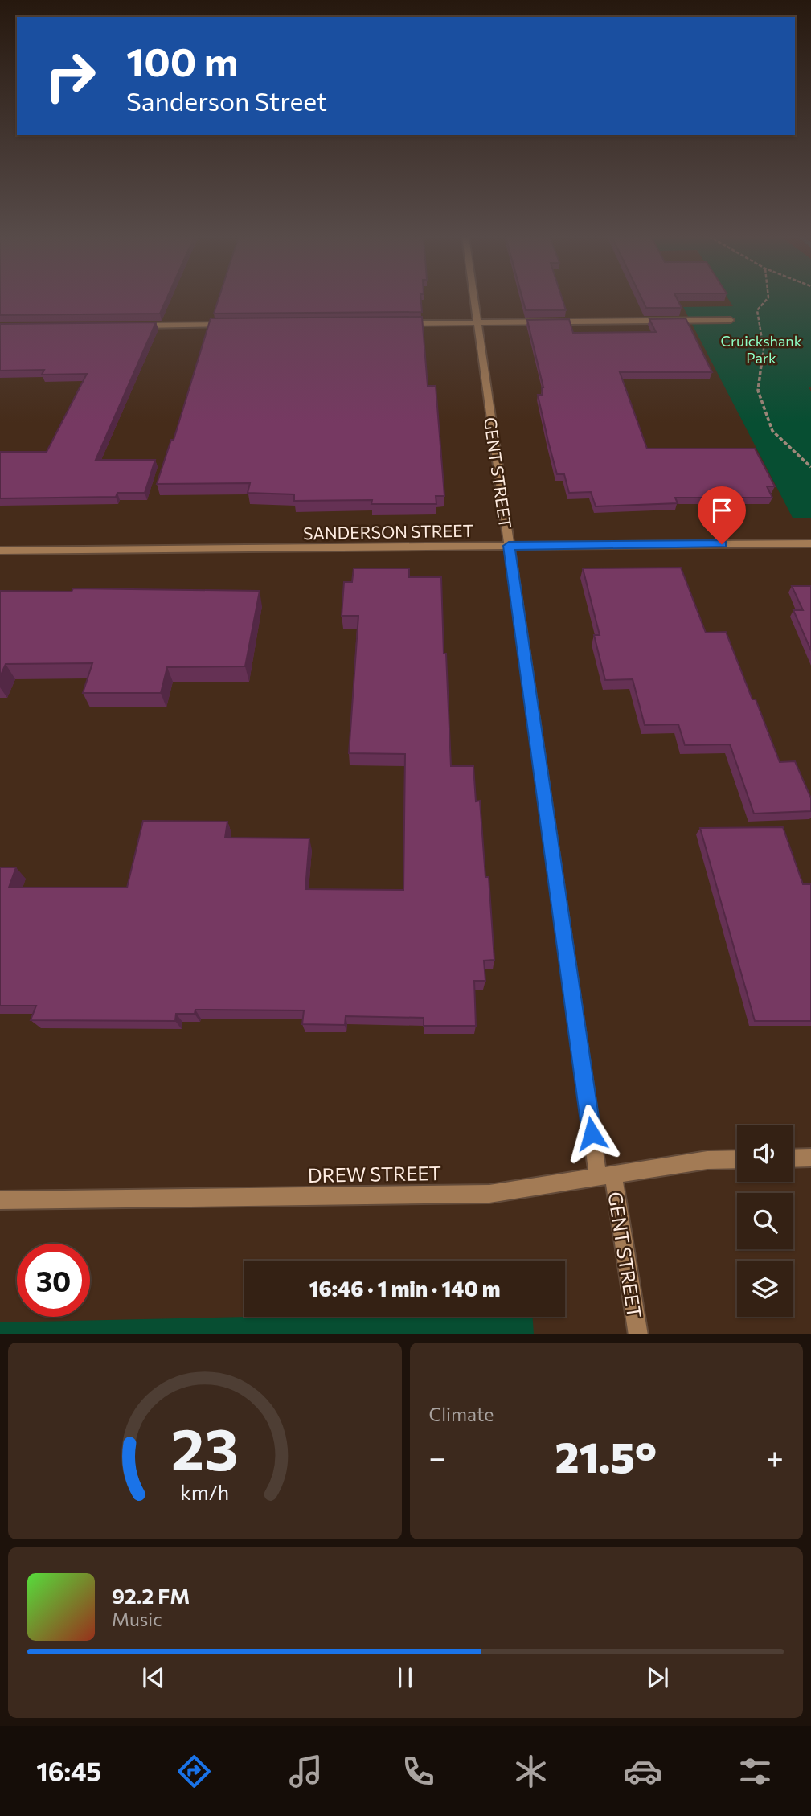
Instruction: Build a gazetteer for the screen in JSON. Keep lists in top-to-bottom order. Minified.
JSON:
{"streets":{"street":["GENT STREET","SANDERSON STREET","DREW STREET"]},"crossings":[["GENT STREET","SANDERSON STREET"],["GENT STREET","DREW STREET"]],"parks":["Cruickshank Park"],"page":{"turn":["100 m","Sanderson Street"],"limit":"30","trip":"16:46 · 1 min · 140 m","tile":"Climate","heat":["−","21.5°","+"],"song":["92.2 FM","Music"],"tabs":"16:45","gauge":["23","km/h"]}}
